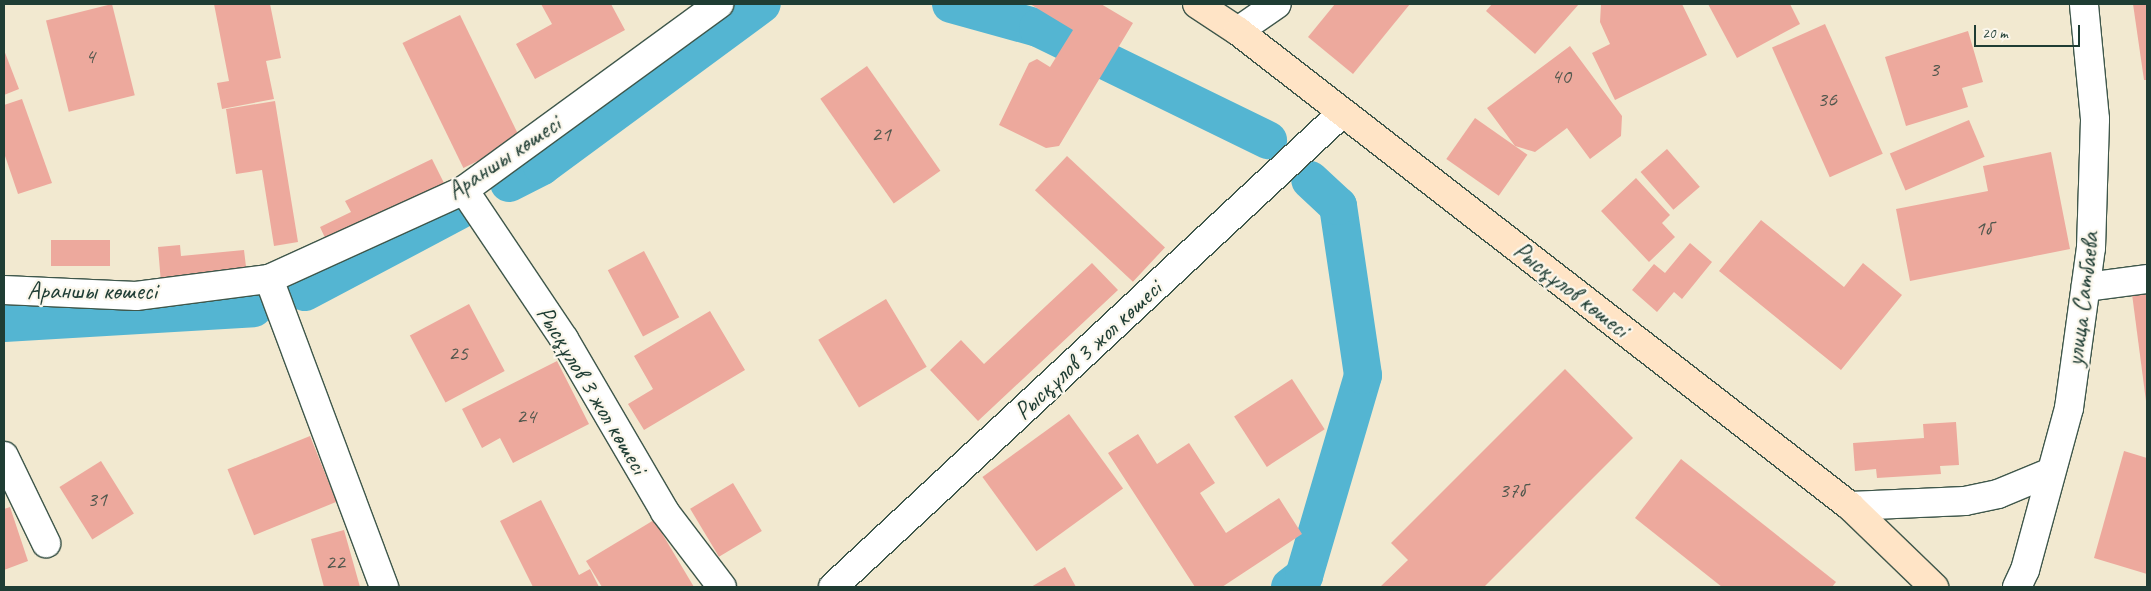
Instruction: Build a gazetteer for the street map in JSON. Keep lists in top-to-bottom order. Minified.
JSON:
{"streets":{"main road":["Рысқұлов көшесі"],"street":["Араншы көшесі","улица Сатбаева","Рысқұлов 3 жол көшесі"]},"crossings":[["Араншы көшесі","Рысқұлов 3 жол көшесі"],["Рысқұлов көшесі","Рысқұлов 3 жол көшесі"]],"house_numbers":["4","3","40","36","21","1б","25","24","37б","31","22"],"scale_bar":"20 m"}
